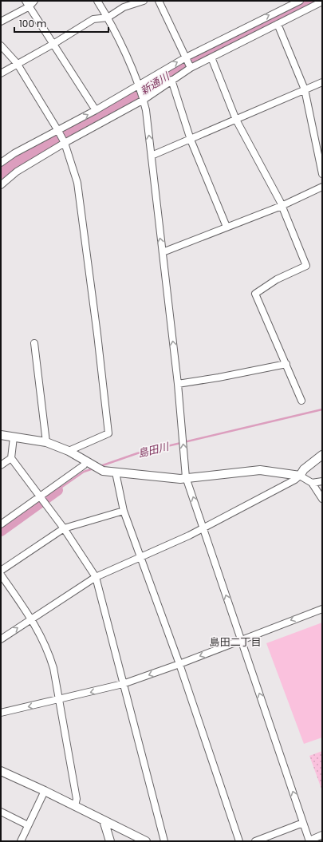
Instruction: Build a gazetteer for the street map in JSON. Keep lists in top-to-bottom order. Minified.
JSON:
{"districts":["島田二丁目"],"water":["新通川","島田川"],"scale_bar":"100 m"}
